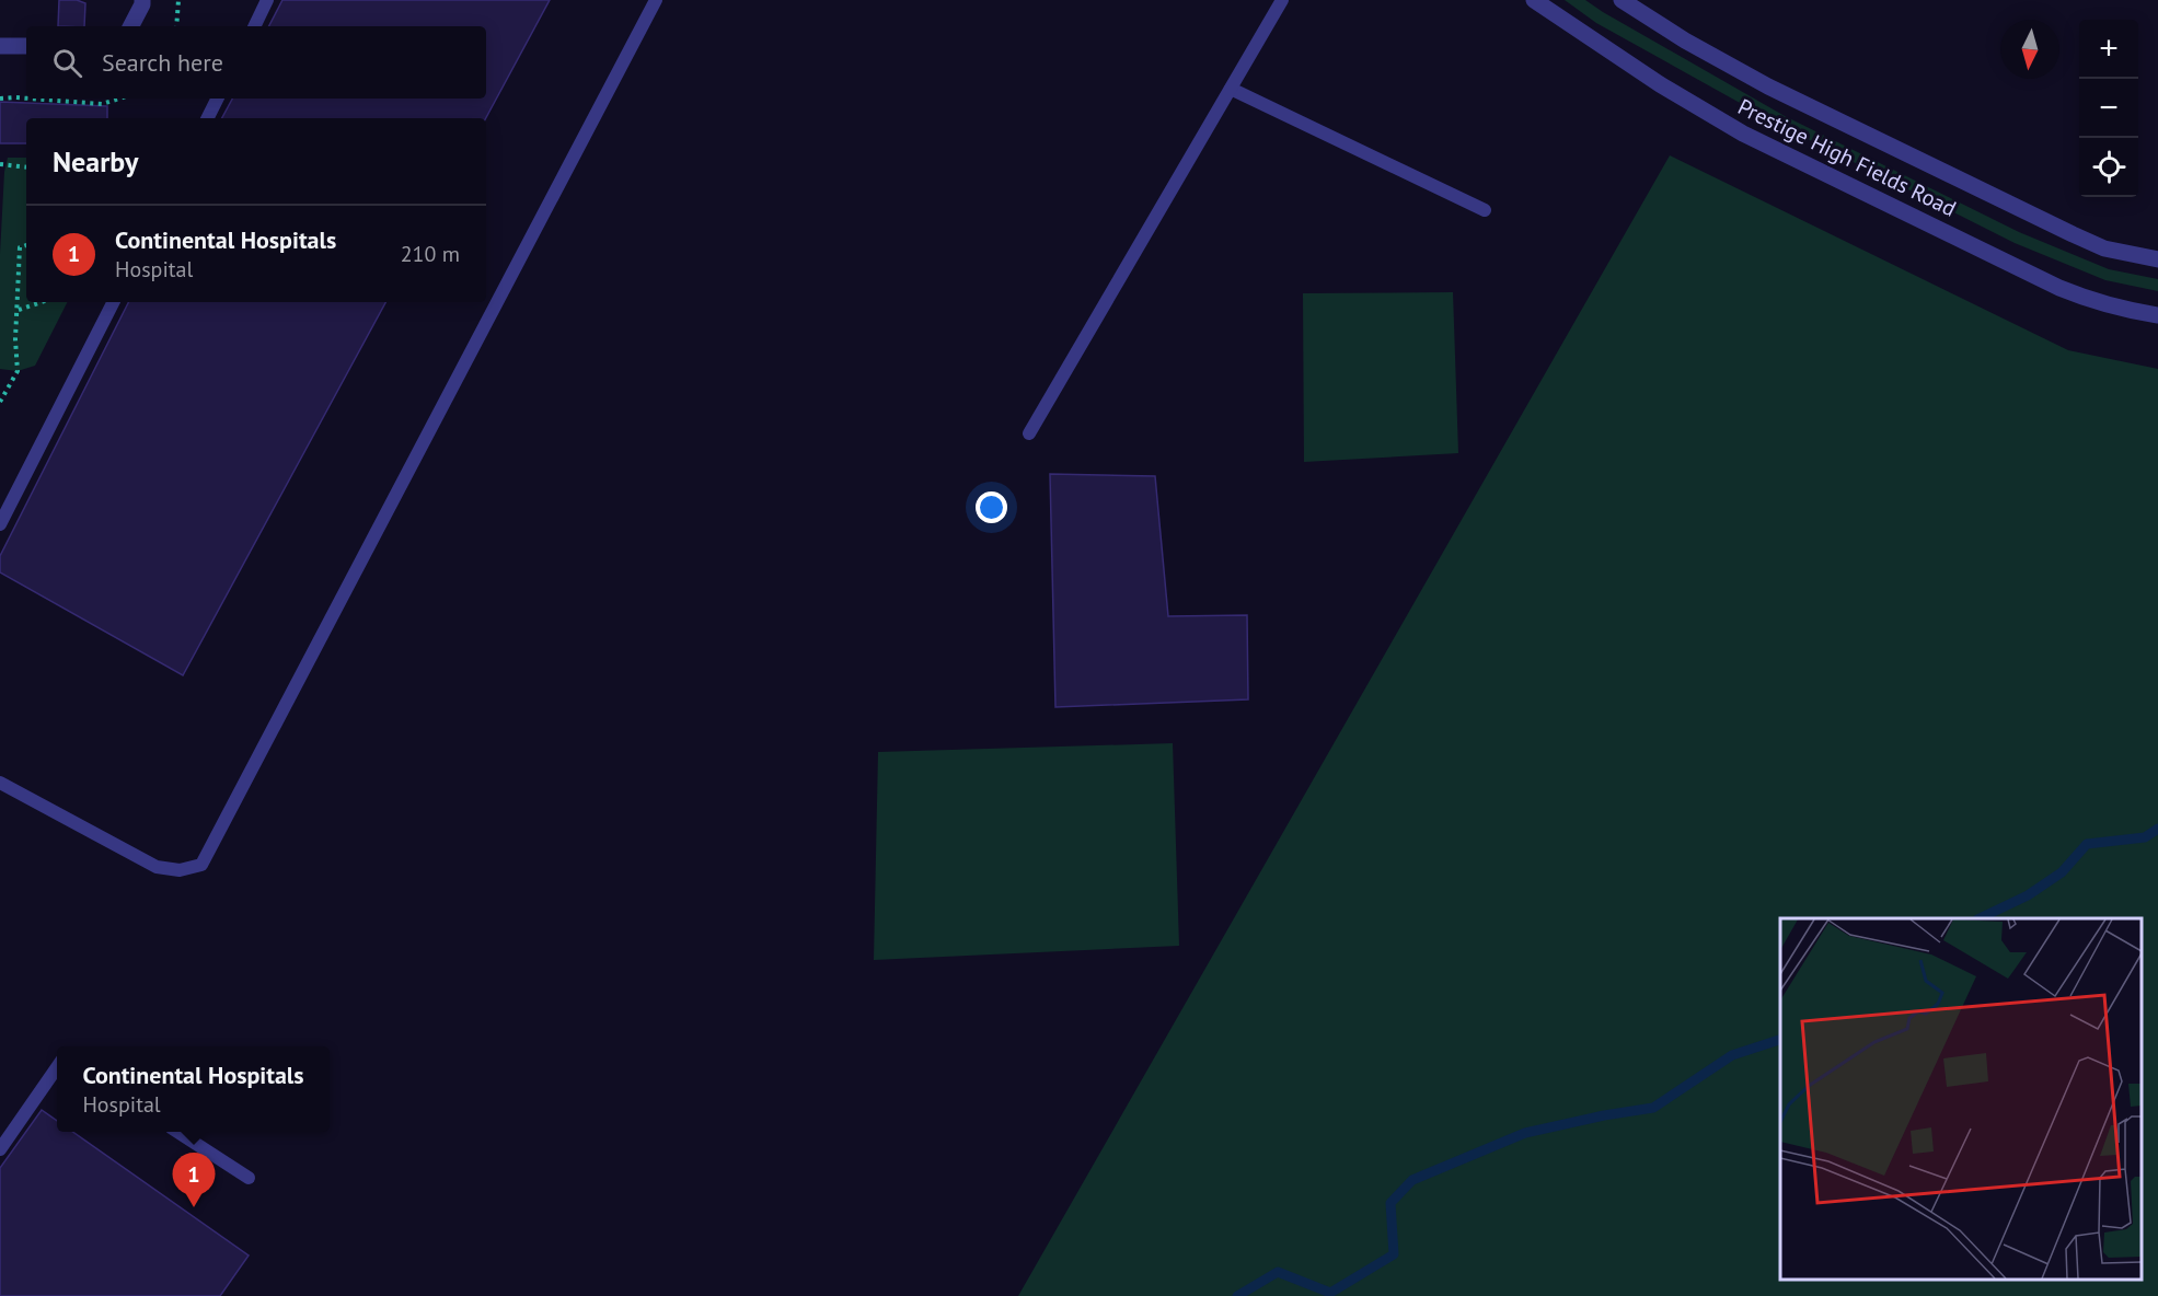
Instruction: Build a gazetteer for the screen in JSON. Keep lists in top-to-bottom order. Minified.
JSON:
{"streets":{"street":["Prestige High Fields Road"]},"north":"bottom","page":{"map_buttons":["+","−"],"search":"Search here","heading":"Nearby","list":[{"mark":"1","name":"Continental Hospitals","note":"Hospital","value":"210 m"}],"popup":["Continental Hospitals","Hospital"],"pins":"1"}}
